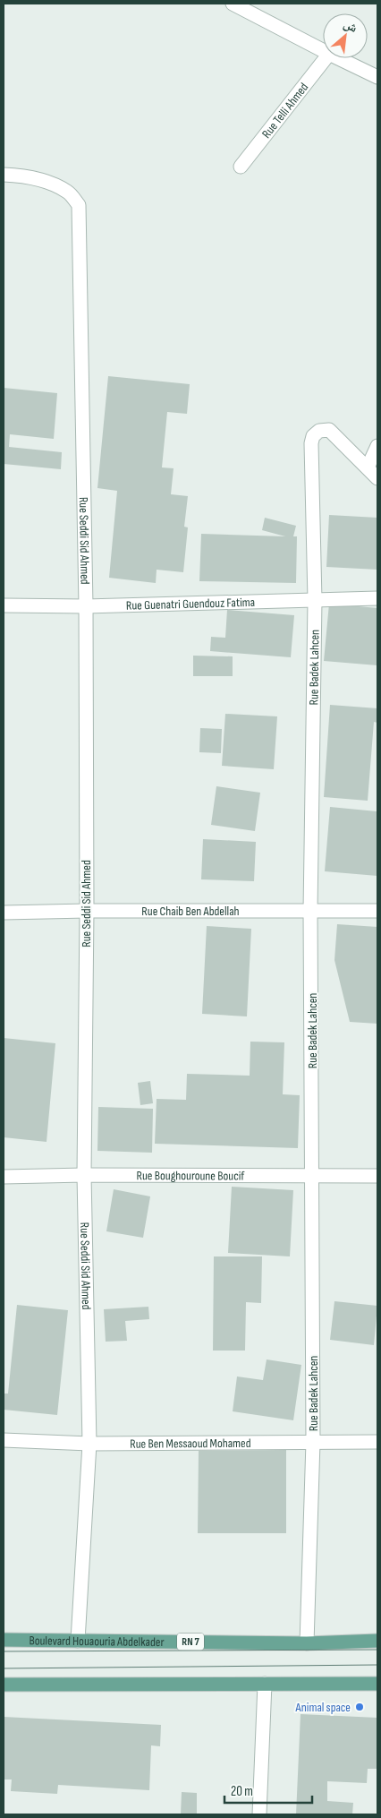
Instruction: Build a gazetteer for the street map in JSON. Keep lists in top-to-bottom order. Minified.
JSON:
{"streets":{"main road":["Boulevard Houaouria Abdelkader","RN 7"],"street":["Rue Telli Ahmed","Rue Seddi Sid Ahmed","Rue Guenatri Guendouz Fatima","Rue Badek Lahcen","Rue Chaib Ben Abdellah","Rue Boughouroune Boucif","Rue Ben Messaoud Mohamed"]},"crossings":[["Rue Seddi Sid Ahmed","Rue Guenatri Guendouz Fatima"],["Rue Seddi Sid Ahmed","Rue Chaib Ben Abdellah"],["Rue Seddi Sid Ahmed","Rue Boughouroune Boucif"],["Rue Seddi Sid Ahmed","Rue Ben Messaoud Mohamed"],["Rue Seddi Sid Ahmed","Boulevard Houaouria Abdelkader"],["Rue Guenatri Guendouz Fatima","Rue Badek Lahcen"],["Rue Badek Lahcen","Rue Chaib Ben Abdellah"],["Rue Badek Lahcen","Rue Boughouroune Boucif"],["Rue Badek Lahcen","Rue Ben Messaoud Mohamed"],["Rue Badek Lahcen","Boulevard Houaouria Abdelkader"]],"places":["Animal space"],"scale_bar":"20 m","north":"top right"}
